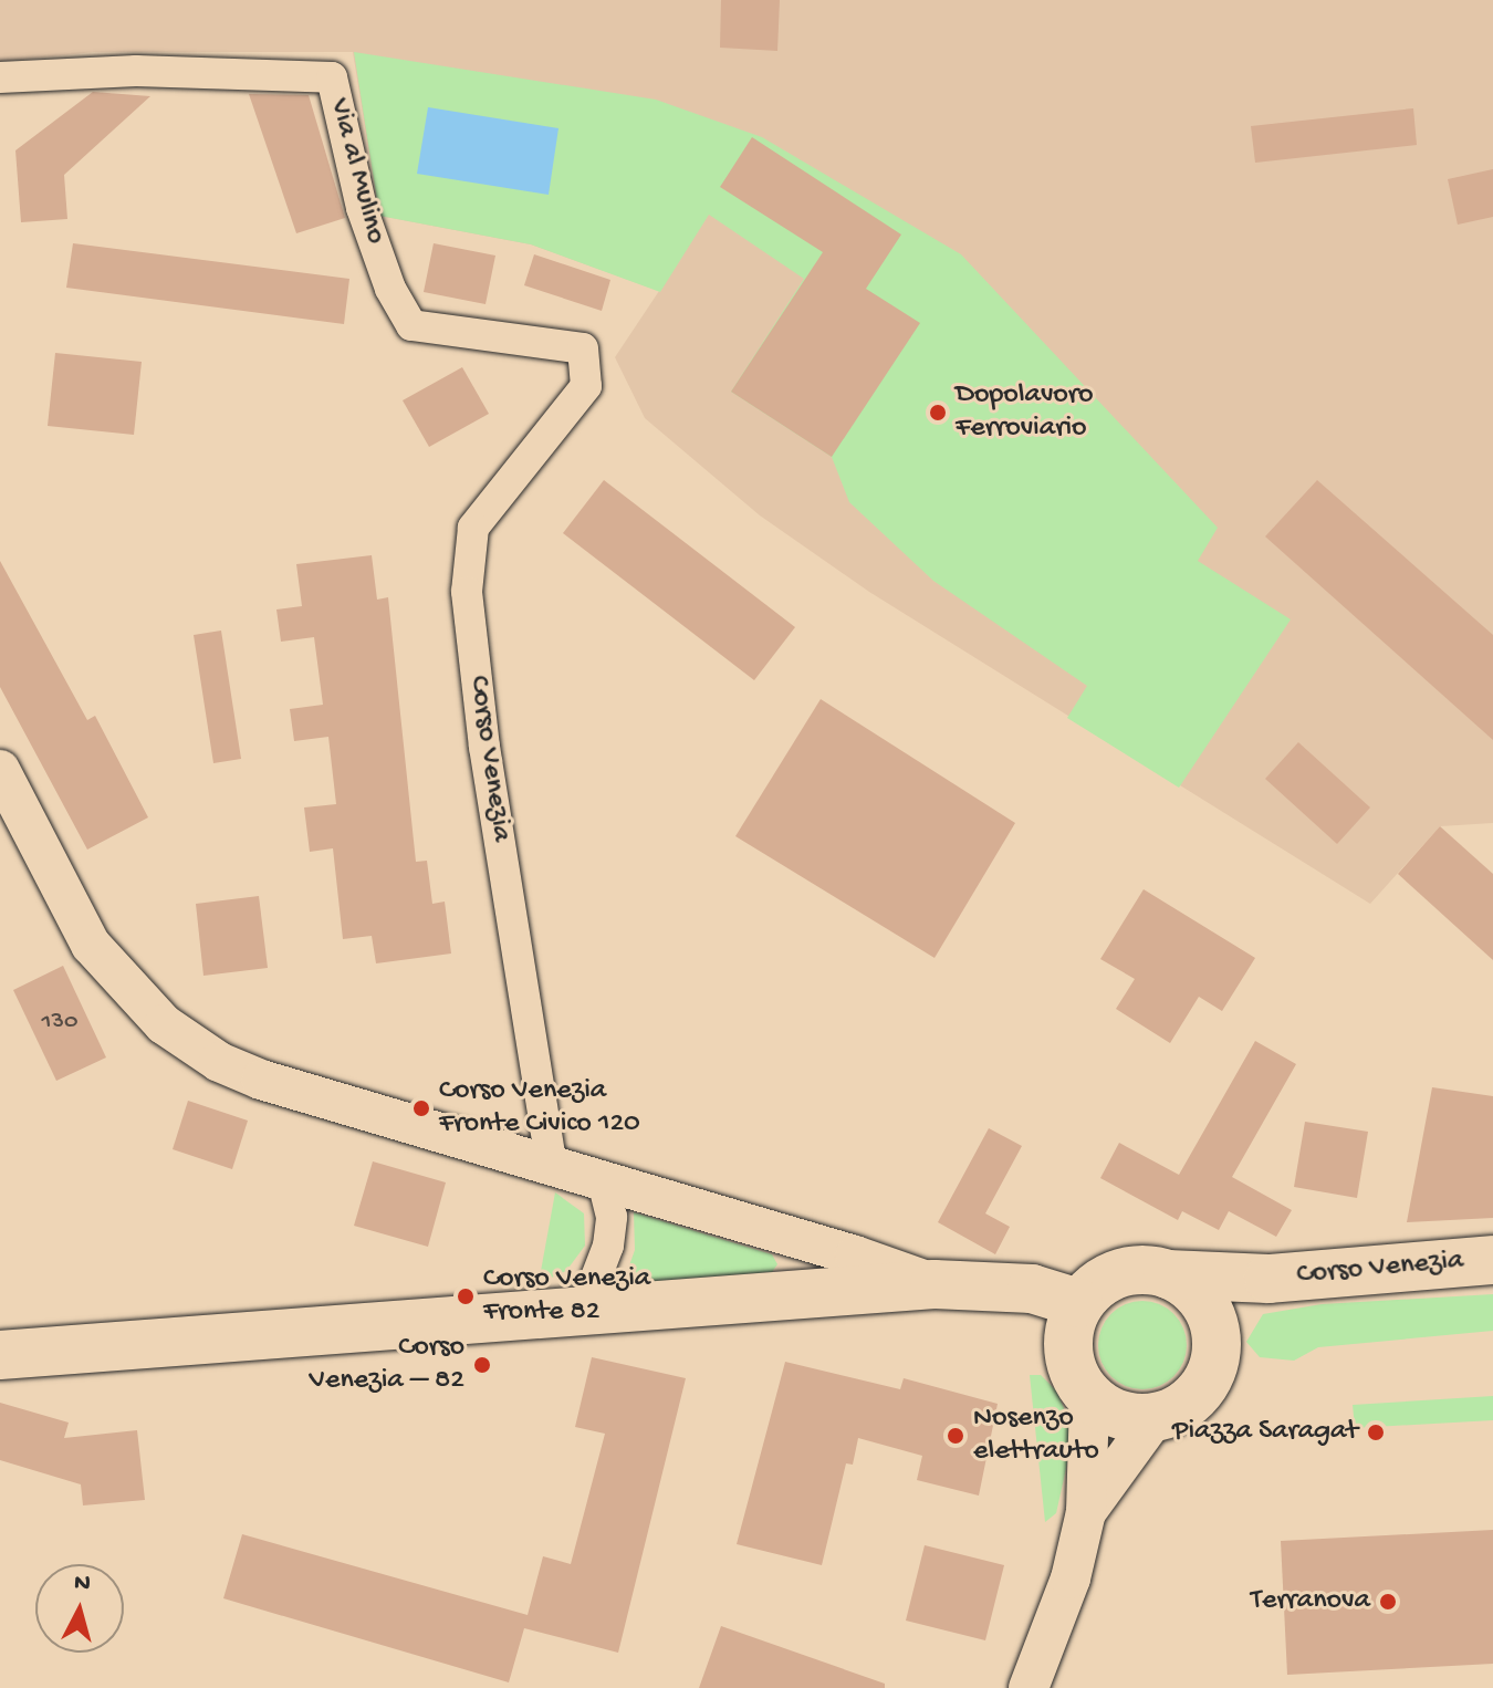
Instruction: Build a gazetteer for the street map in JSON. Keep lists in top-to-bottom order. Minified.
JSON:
{"streets":{"main road":["Corso Venezia"],"street":["Via al Mulino"]},"crossings":[["Via al Mulino","Corso Venezia"]],"places":["Dopolavoro Ferroviario","Corso Venezia Fronte Civico 120","Corso Venezia Fronte 82","Corso Venezia – 82","Piazza Saragat","Nosenzo elettrauto","Terranova"],"house_numbers":["130"],"north":"top"}
